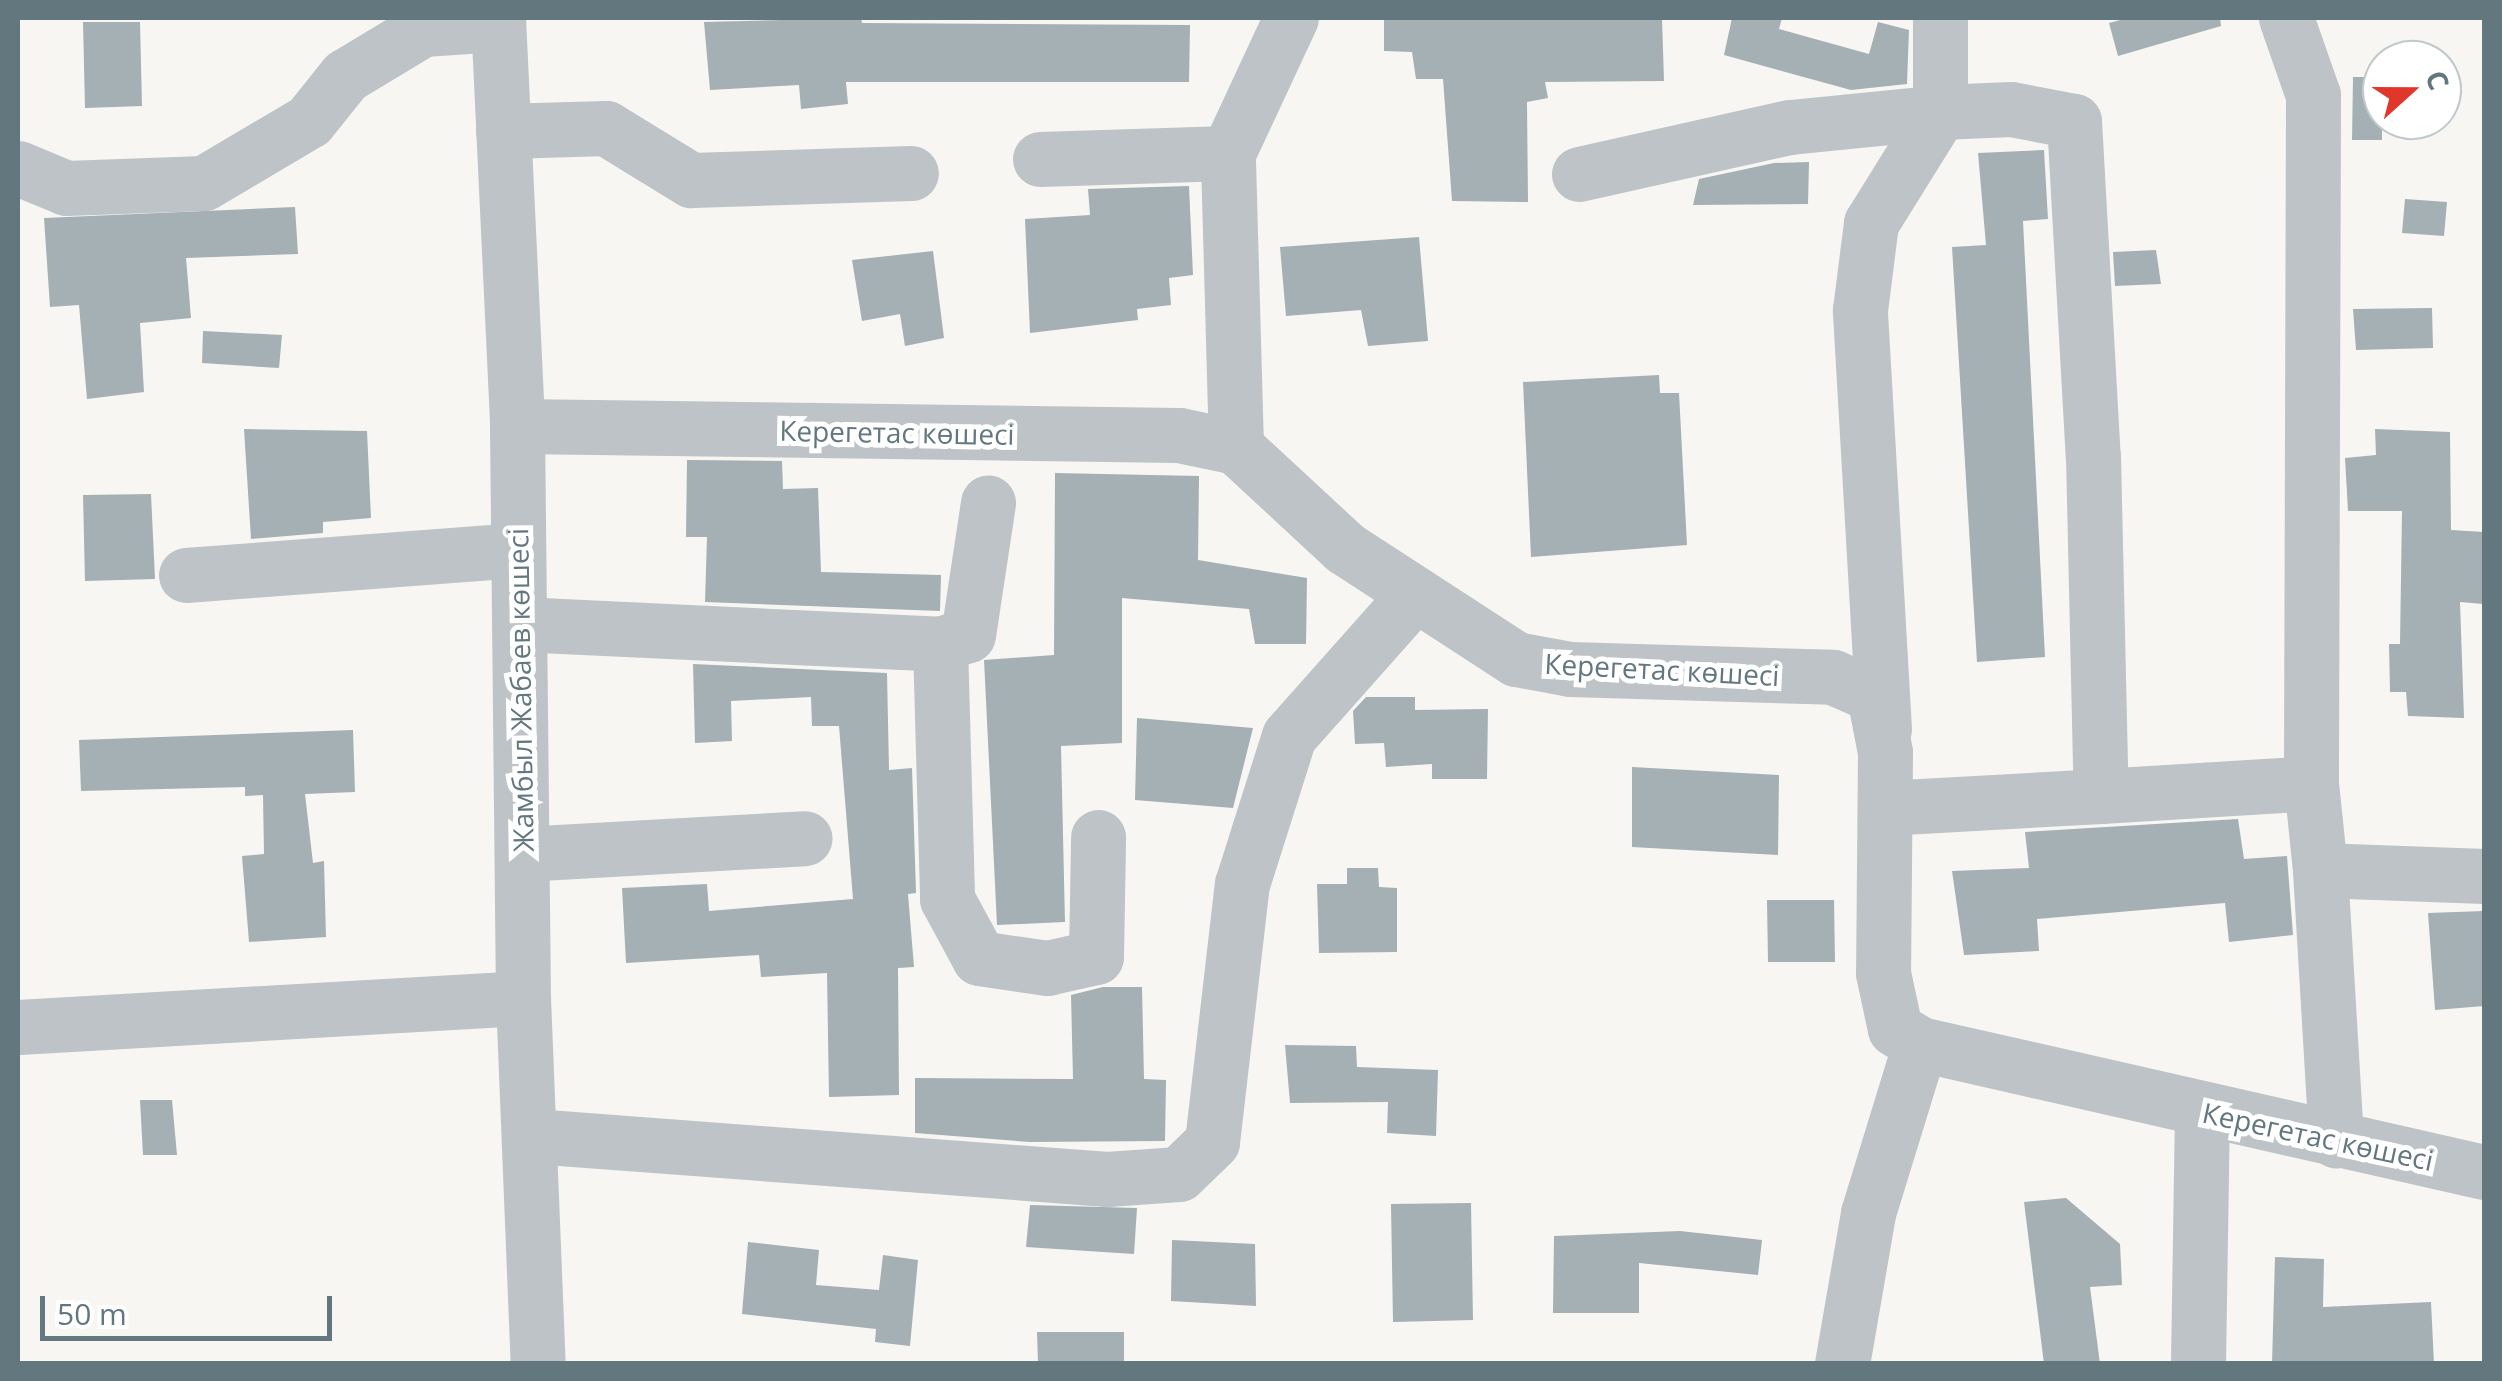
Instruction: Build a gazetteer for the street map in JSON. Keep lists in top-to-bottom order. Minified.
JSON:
{"streets":{"street":["Керегетас көшесі","Жамбыл Жабаев көшесі"]},"crossings":[["Керегетас көшесі","Жамбыл Жабаев көшесі"]],"scale_bar":"50 m","north":"right"}
